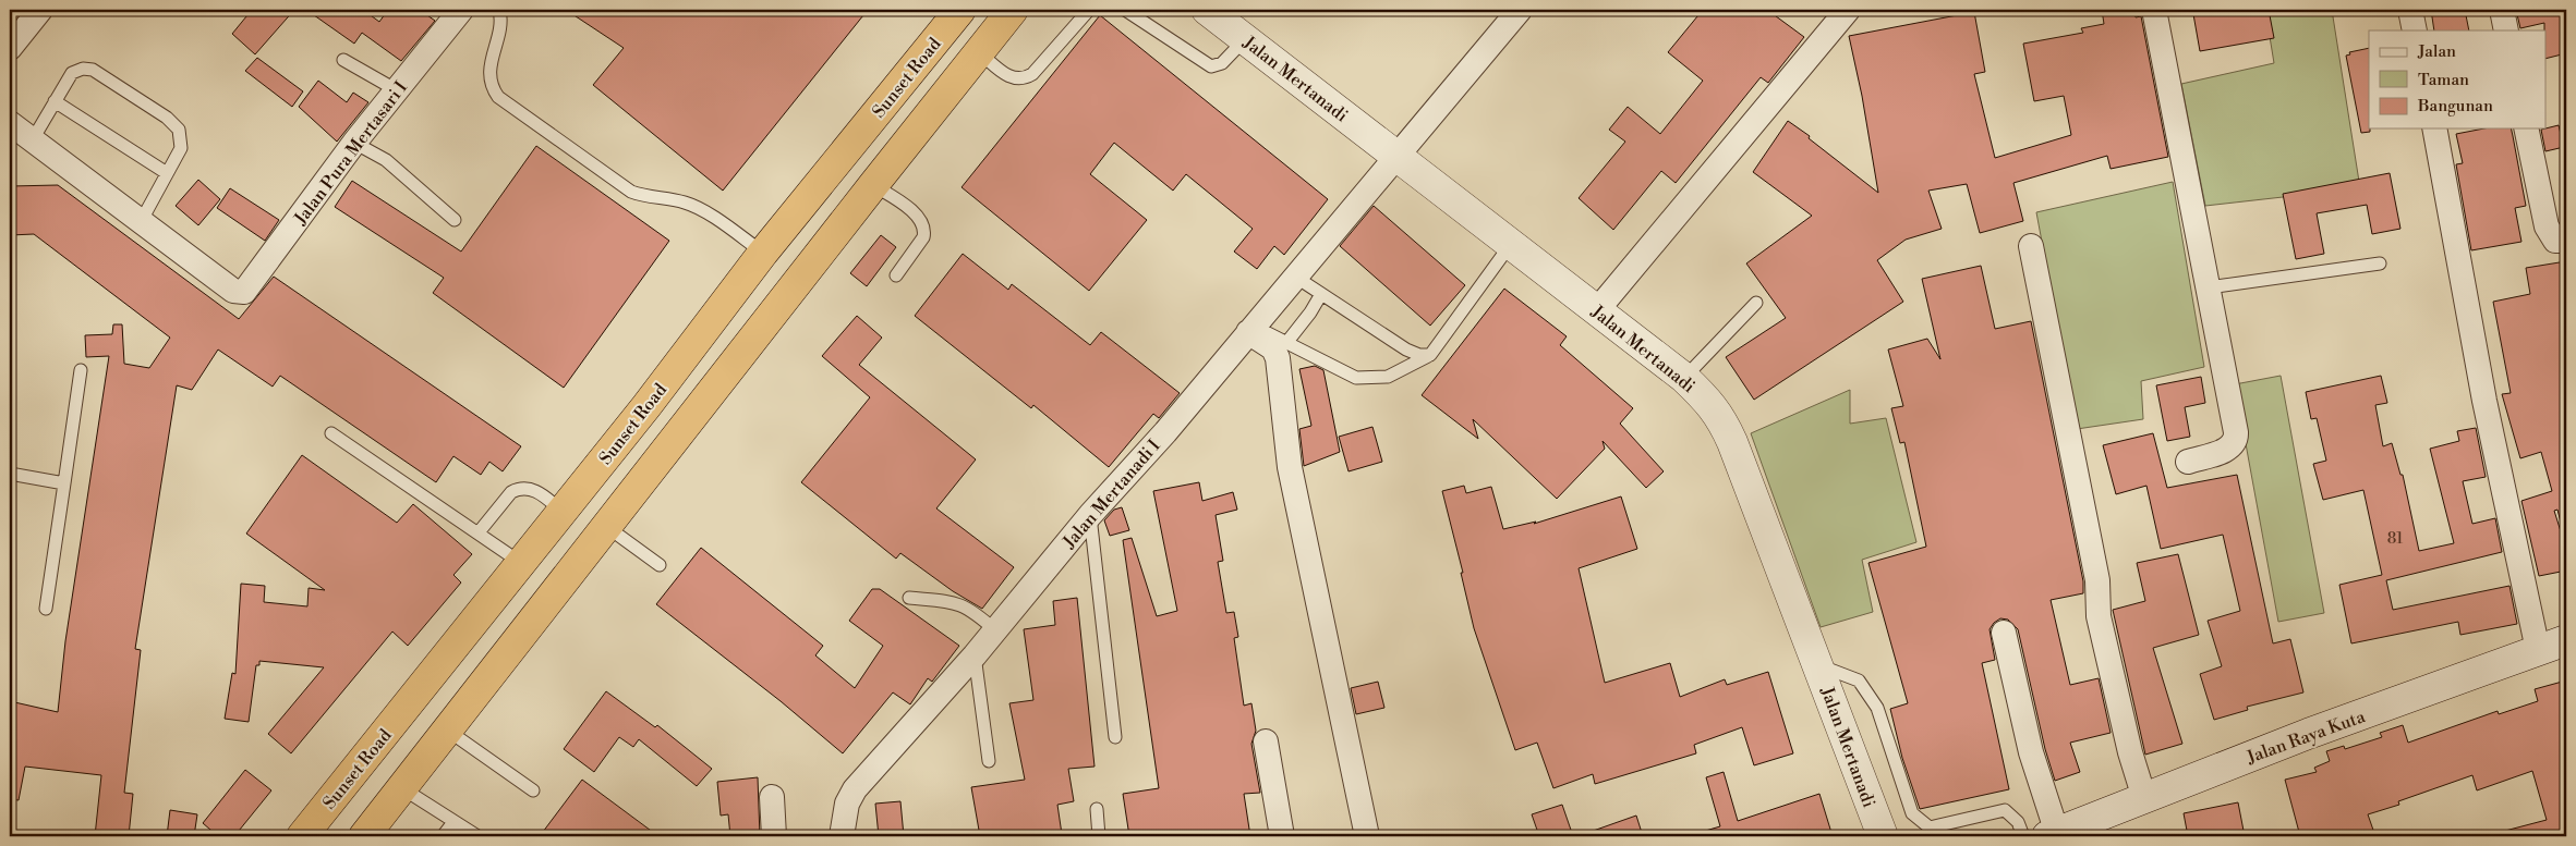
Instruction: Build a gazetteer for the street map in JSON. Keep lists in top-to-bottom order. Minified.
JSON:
{"streets":{"highway":["Sunset Road"],"street":["Jalan Mertanadi","Jalan Pura Mertasari I","Jalan Mertanadi I","Jalan Raya Kuta"]},"crossings":[["Jalan Mertanadi","Jalan Mertanadi I"]],"house_numbers":["81"],"legend":["Jalan","Taman","Bangunan"]}
